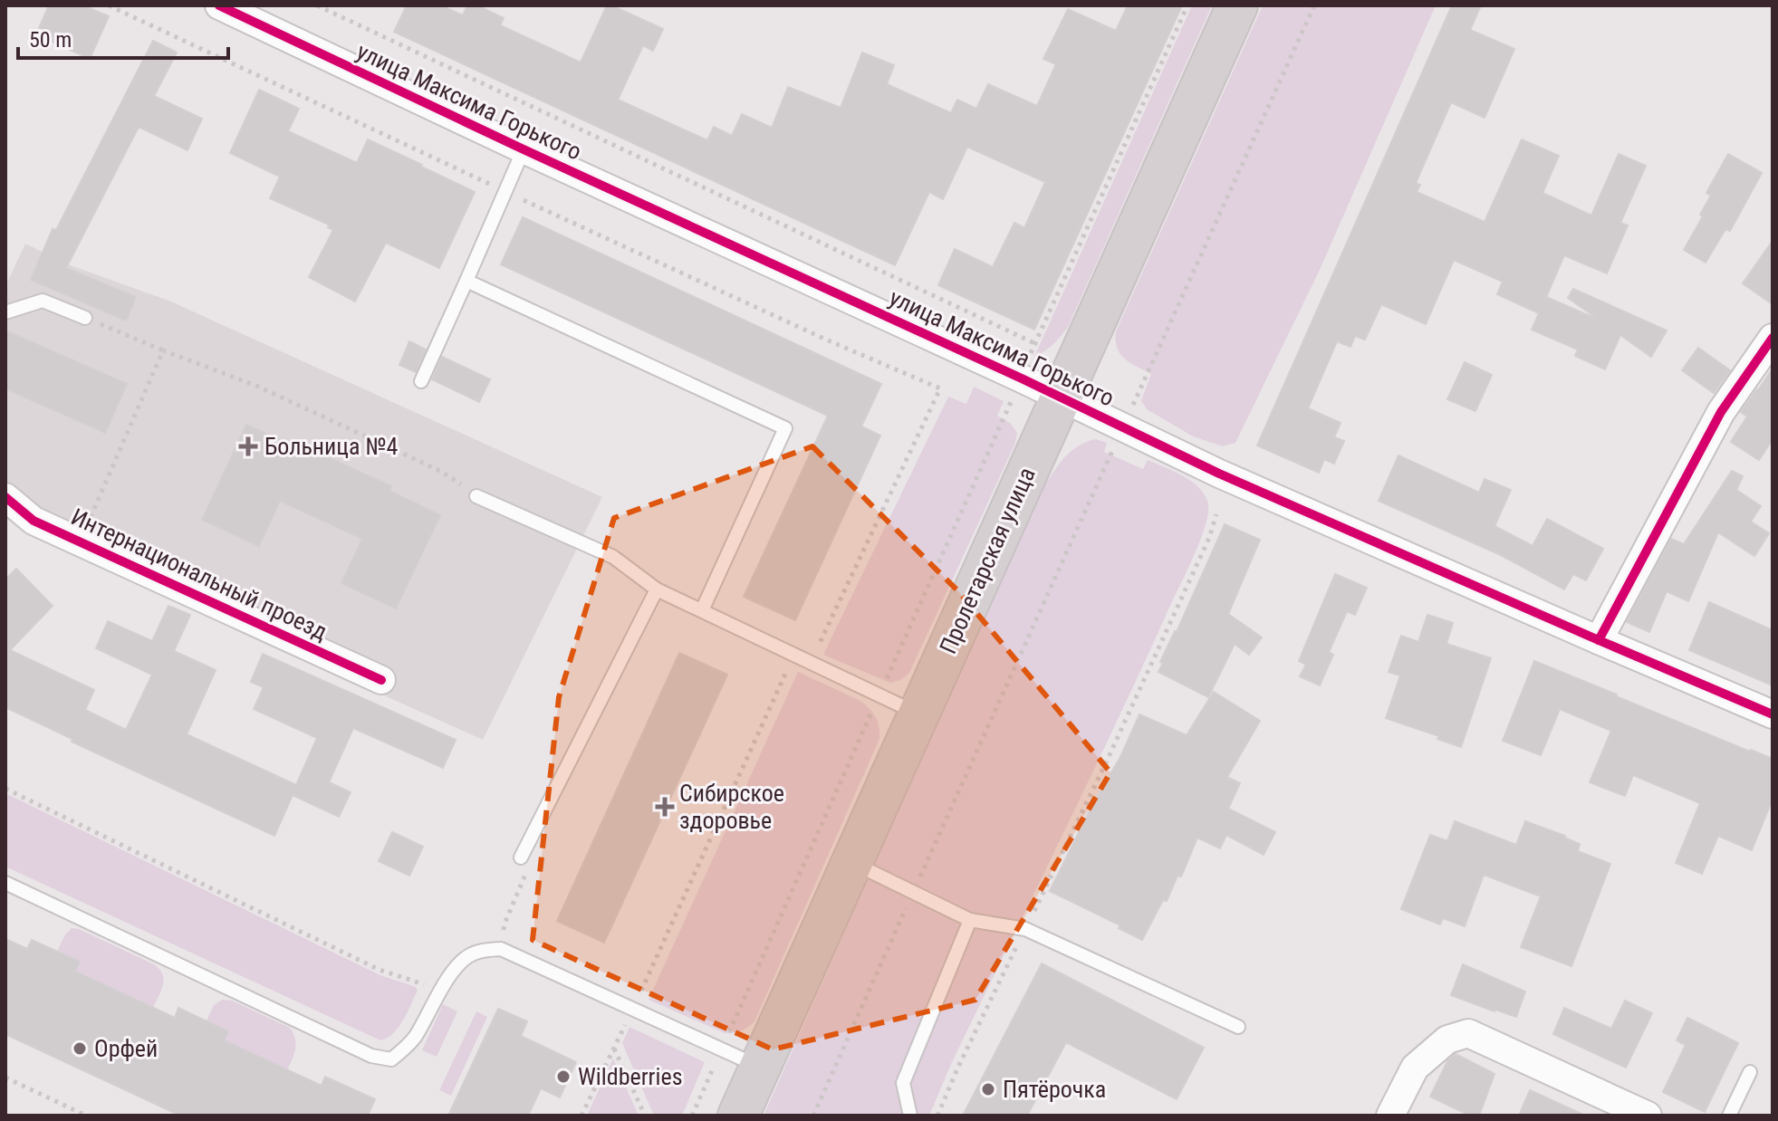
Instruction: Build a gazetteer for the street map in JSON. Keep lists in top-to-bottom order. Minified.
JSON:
{"streets":{"main road":["Пролетарская улица"],"street":["улица Максима Горького","Интернациональный проезд"]},"crossings":[["улица Максима Горького","Пролетарская улица"]],"places":{"health":["Больница №4","Сибирское здоровье"],"other":["Орфей","Wildberries","Пятёрочка"]},"scale_bar":"50 m"}
